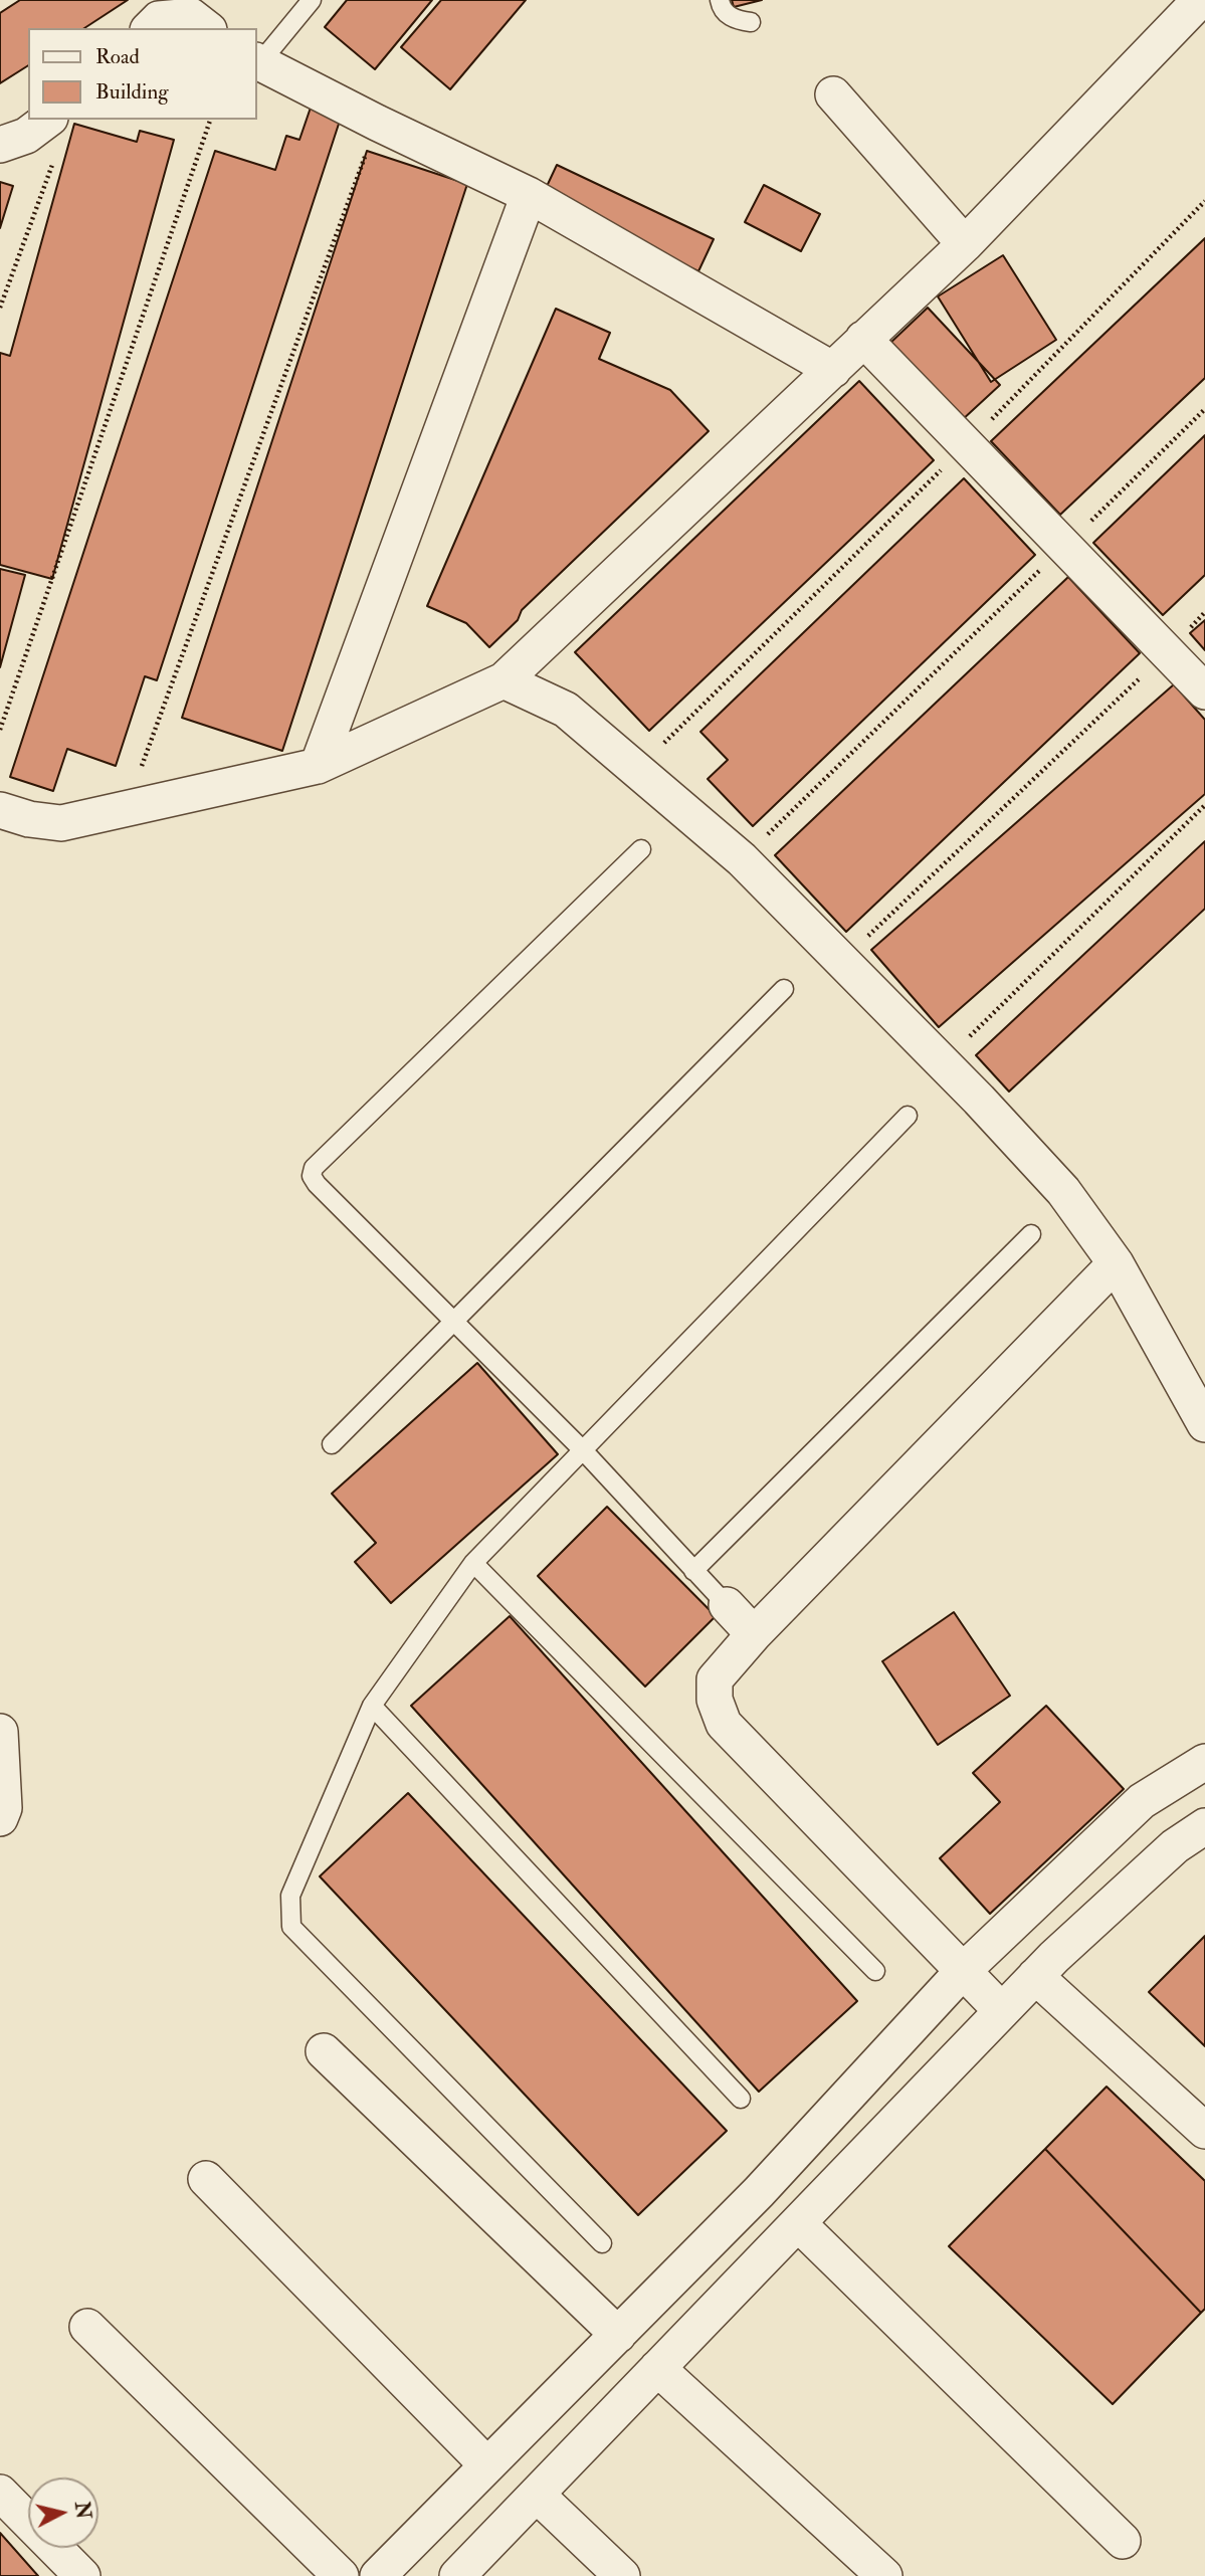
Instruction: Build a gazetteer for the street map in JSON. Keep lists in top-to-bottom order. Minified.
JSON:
{"legend":["Road","Building"],"north":"right"}
